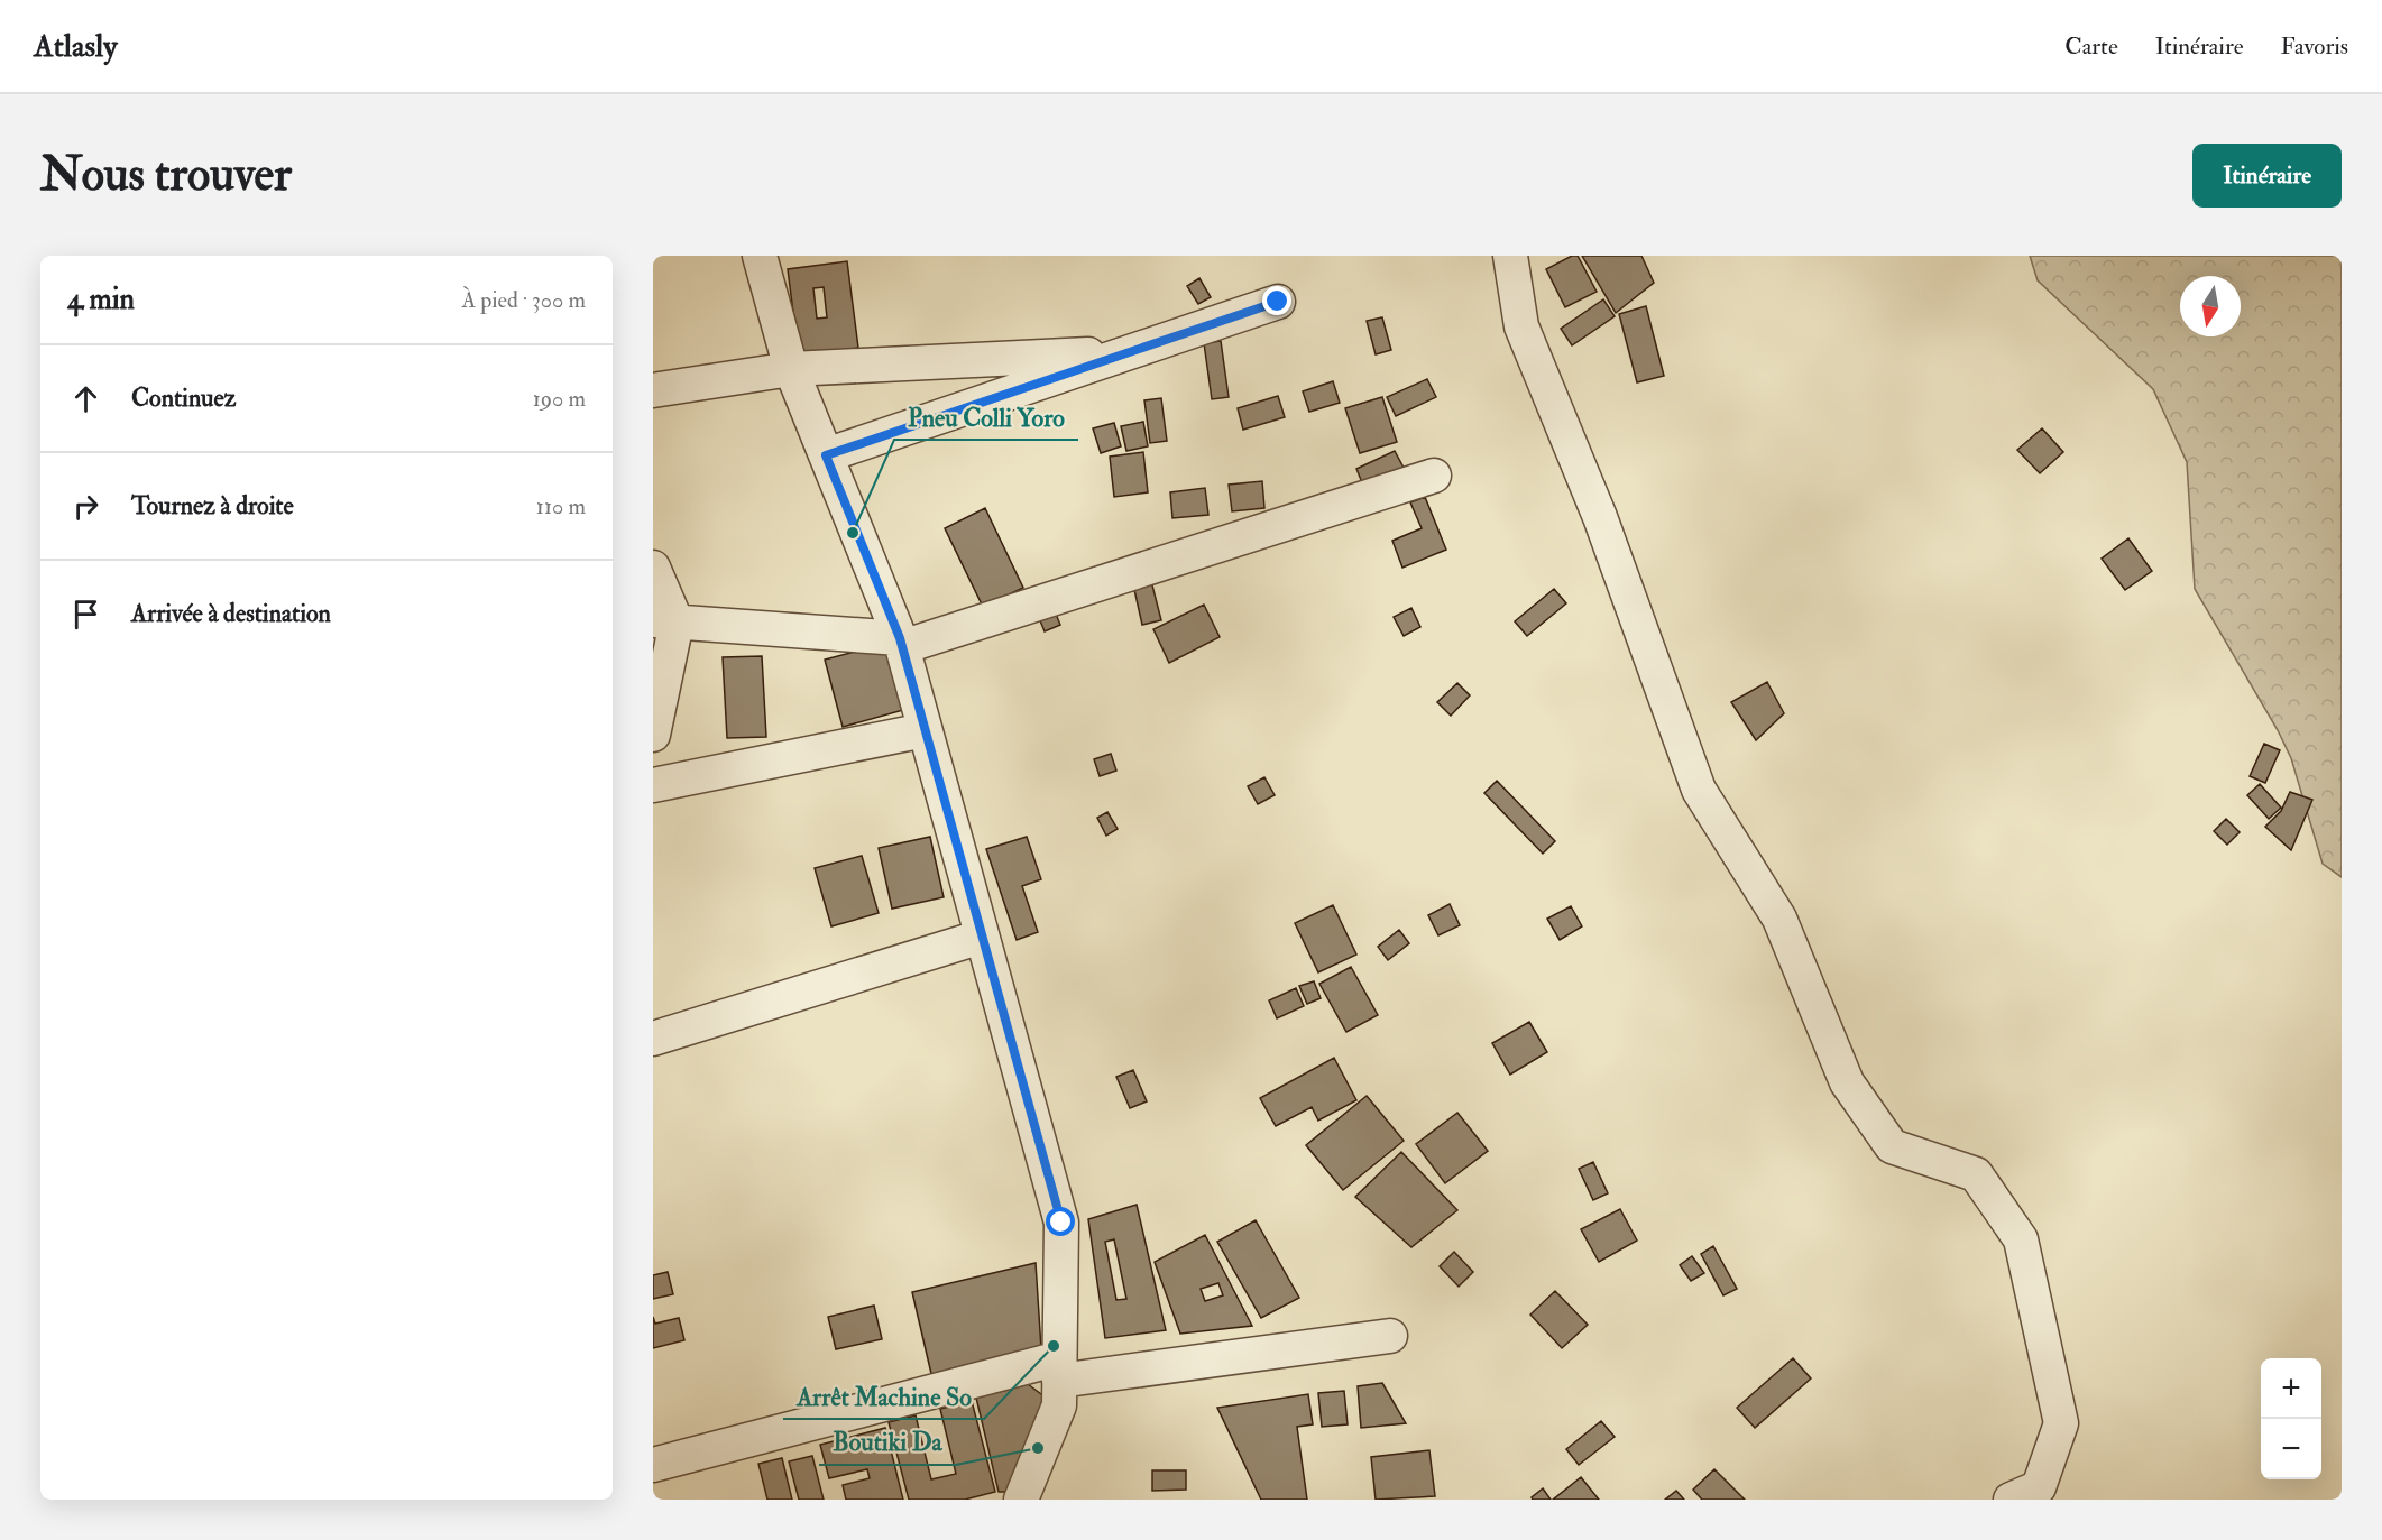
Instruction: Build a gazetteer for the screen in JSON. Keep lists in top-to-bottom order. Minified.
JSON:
{"places":["Pneu Colli Yoro","Arrêt Machine So","Boutiki Da"],"north":"bottom","page":{"header":"Atlasly","nav":["Carte","Itinéraire","Favoris"],"buttons":"Itinéraire","title":"Nous trouver","heading":["4 min","À pied · 300 m"],"list":[["Continuez","190 m"],["Tournez à droite","110 m"],"Arrivée à destination"],"map_buttons":["+","−"]}}
